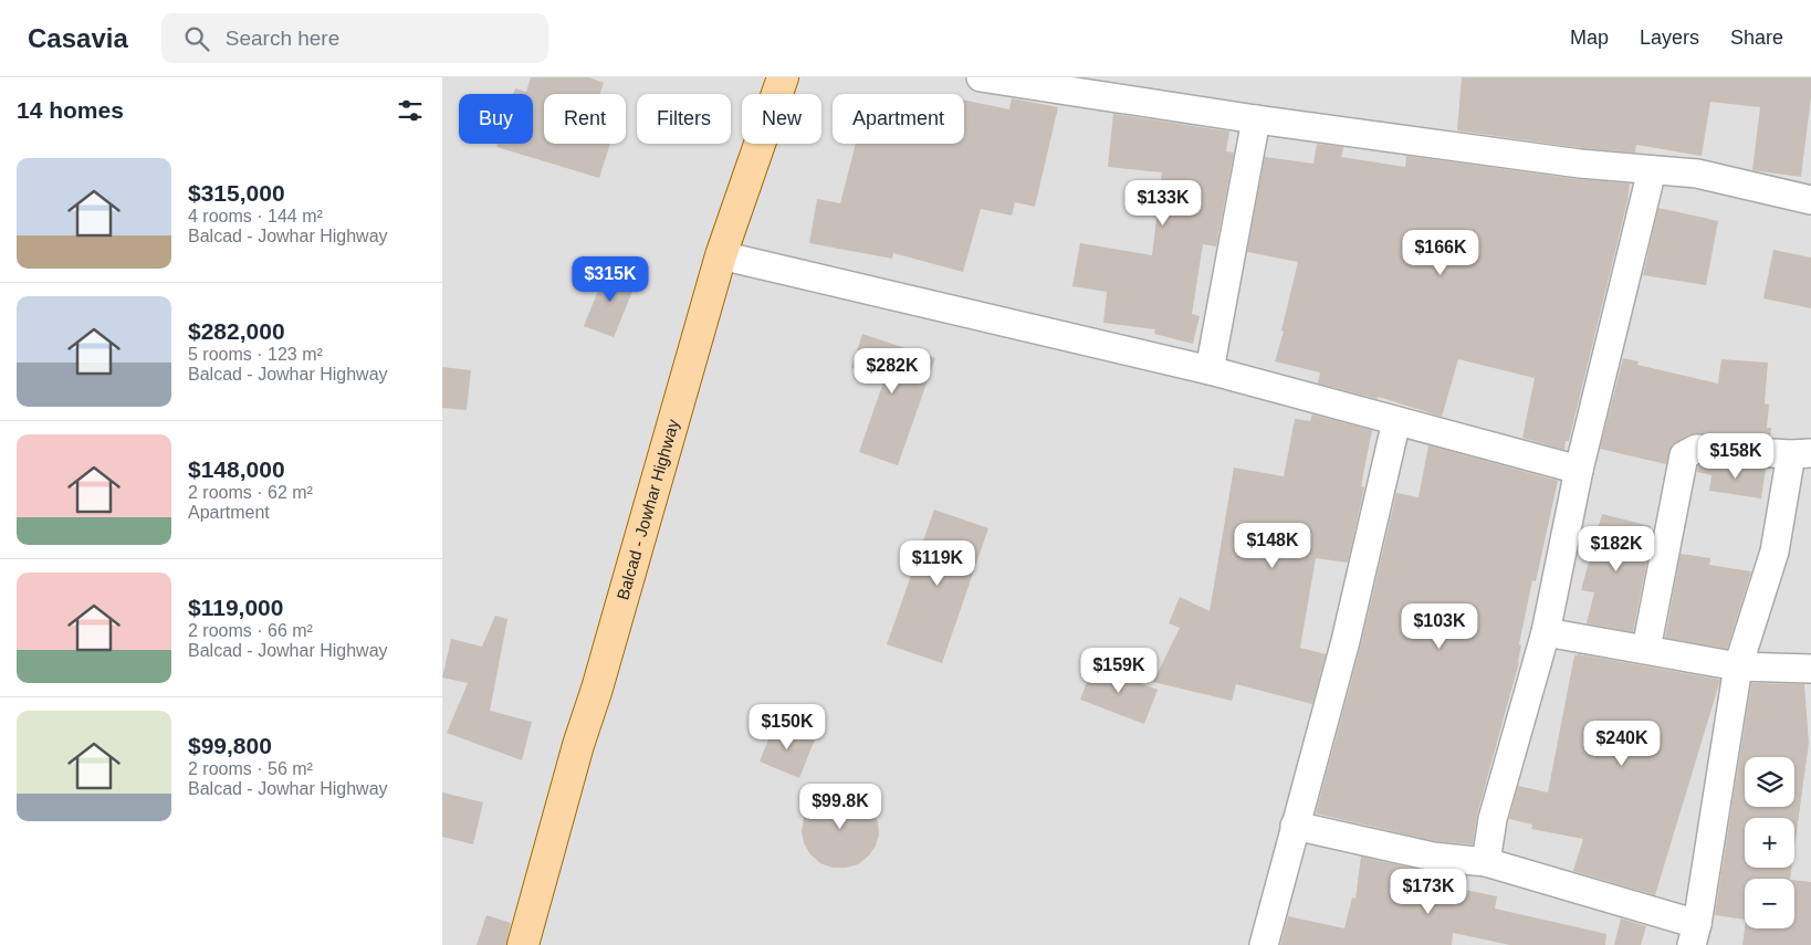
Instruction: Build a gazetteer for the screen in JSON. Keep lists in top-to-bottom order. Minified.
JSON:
{"streets":{"main road":["Balcad - Jowhar Highway"]},"page":{"header":"Casavia","search":"Search here","nav":["Map","Layers","Share"],"heading":"14 homes","chip":["Buy","Rent","Filters","New","Apartment"],"list":[{"name":"$315,000","note":"4 rooms · 144 m² · Balcad - Jowhar Highway"},{"name":"$282,000","note":"5 rooms · 123 m² · Balcad - Jowhar Highway"},{"name":"$148,000","note":"2 rooms · 62 m² · Apartment"},{"name":"$119,000","note":"2 rooms · 66 m² · Balcad - Jowhar Highway"},{"name":"$99,800","note":"2 rooms · 56 m² · Balcad - Jowhar Highway"}],"price":["$133K","$166K","$315K","$282K","$158K","$148K","$182K","$119K","$103K","$159K","$150K","$240K","$99.8K","$173K"],"map_buttons":["+","−"]}}
